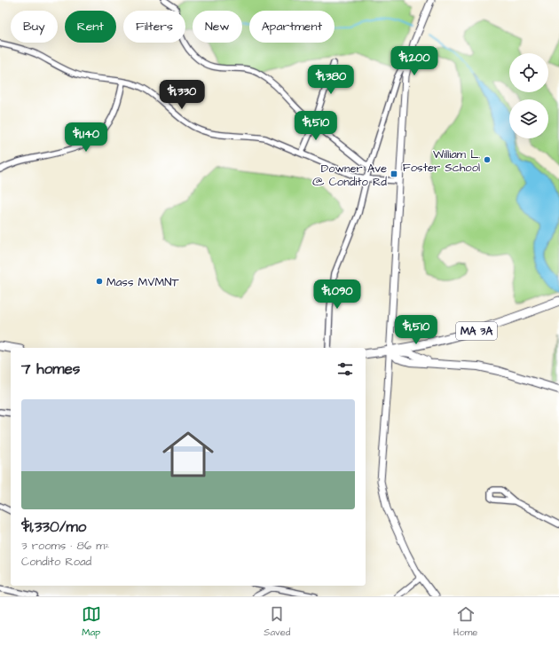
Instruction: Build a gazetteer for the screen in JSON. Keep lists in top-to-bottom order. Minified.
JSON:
{"streets":{"main road":["MA 3A"]},"places":{"other":["William L. Foster School","Mass MVMNT"],"transit":["Downer Ave @ Condito Rd"]},"page":{"chip":["Buy","Rent","Filters","New","Apartment"],"price":["$1,200","$1,380","$1,330","$1,510","$1,140","$1,090","$1,510"],"heading":"7 homes","list":[{"name":"$1,330/mo","note":"3 rooms · 86 m² · Condito Road"}],"tabs":["Map","Saved","Home"]}}
